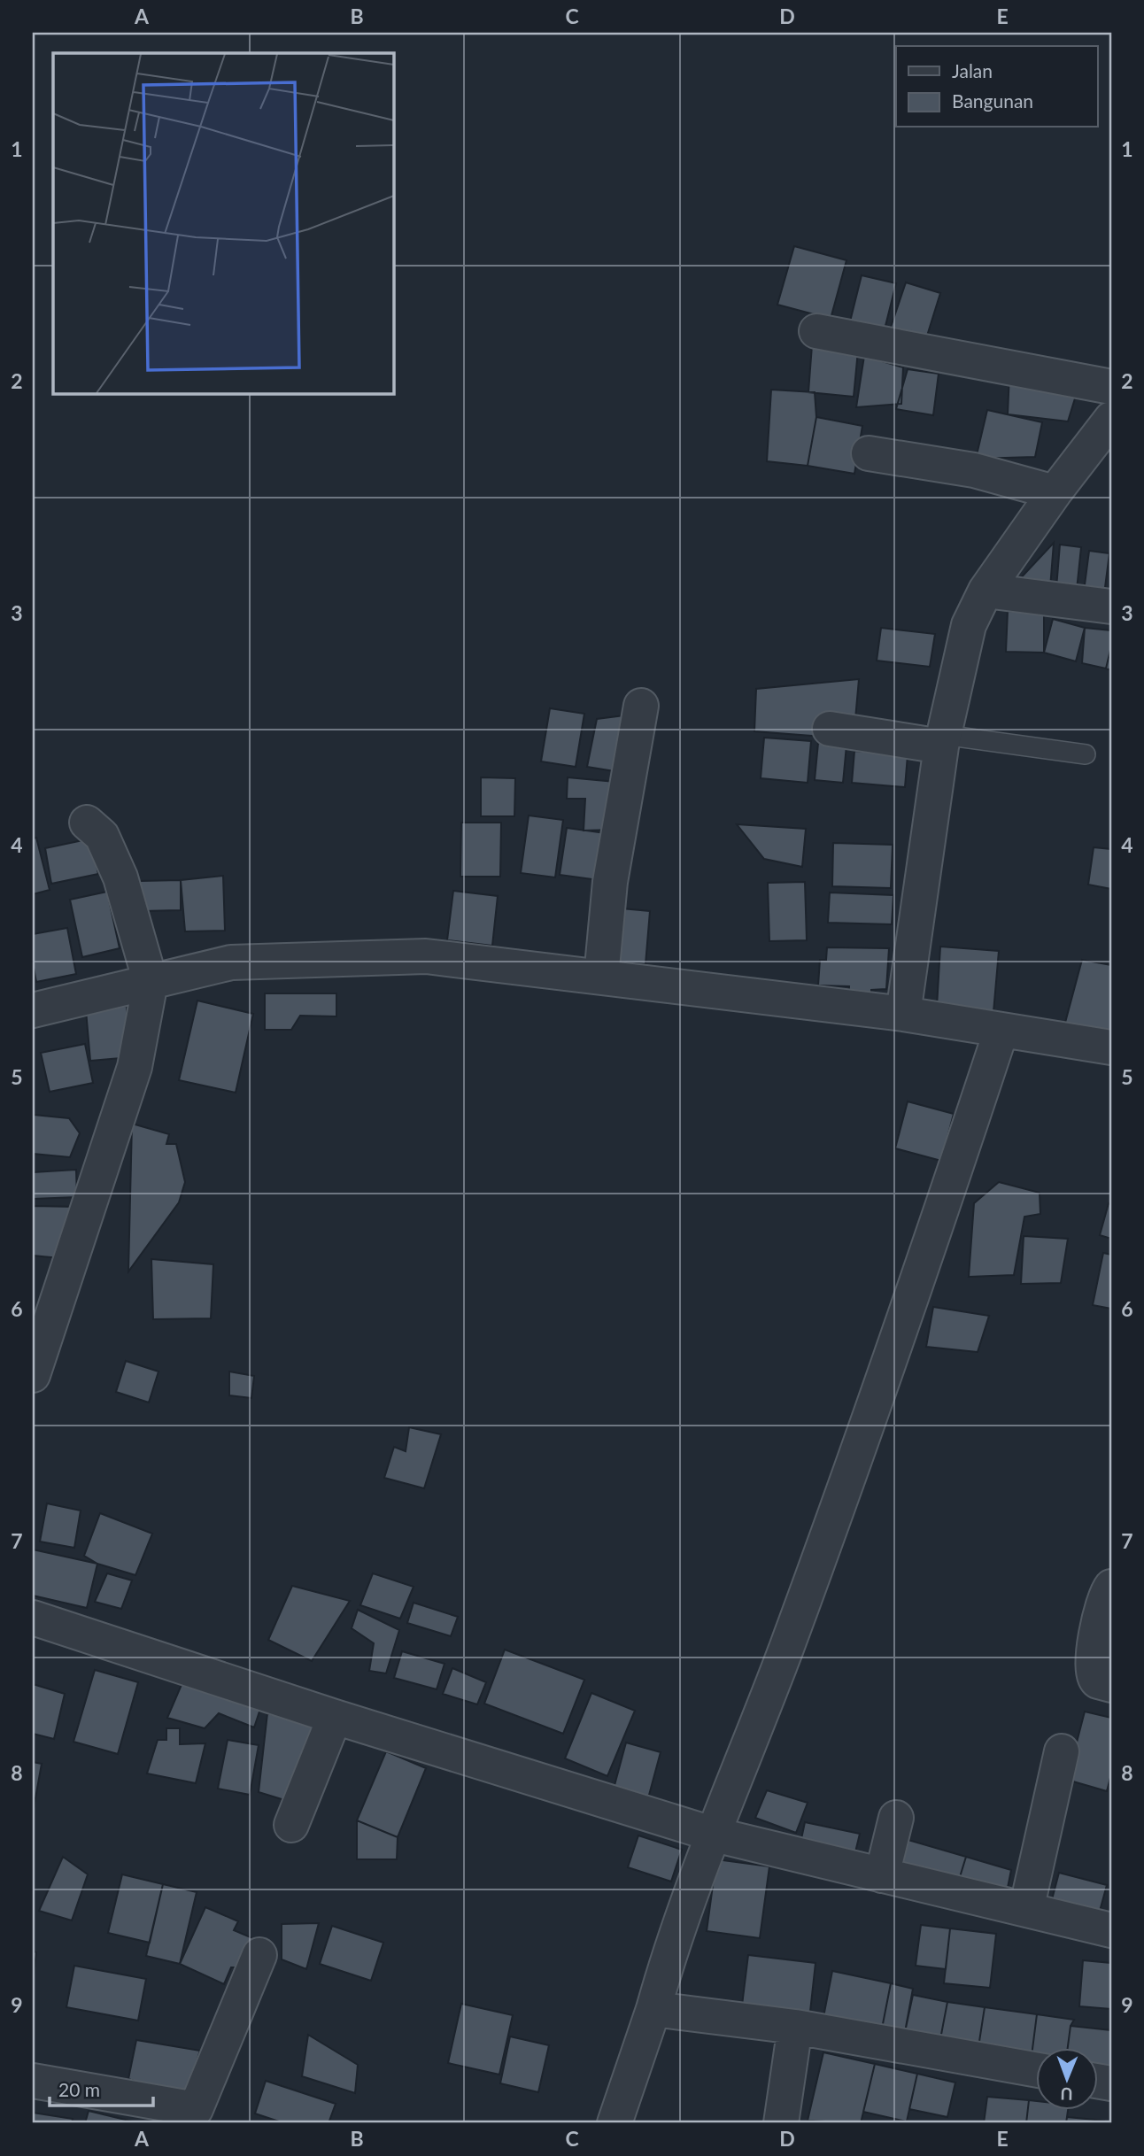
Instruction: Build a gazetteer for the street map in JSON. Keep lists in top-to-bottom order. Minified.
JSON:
{"legend":["Jalan","Bangunan"],"scale_bar":"20 m","north":"bottom","grid":{"columns":["A","B","C","D","E"],"rows":["1","2","3","4","5","6","7","8","9"]}}
